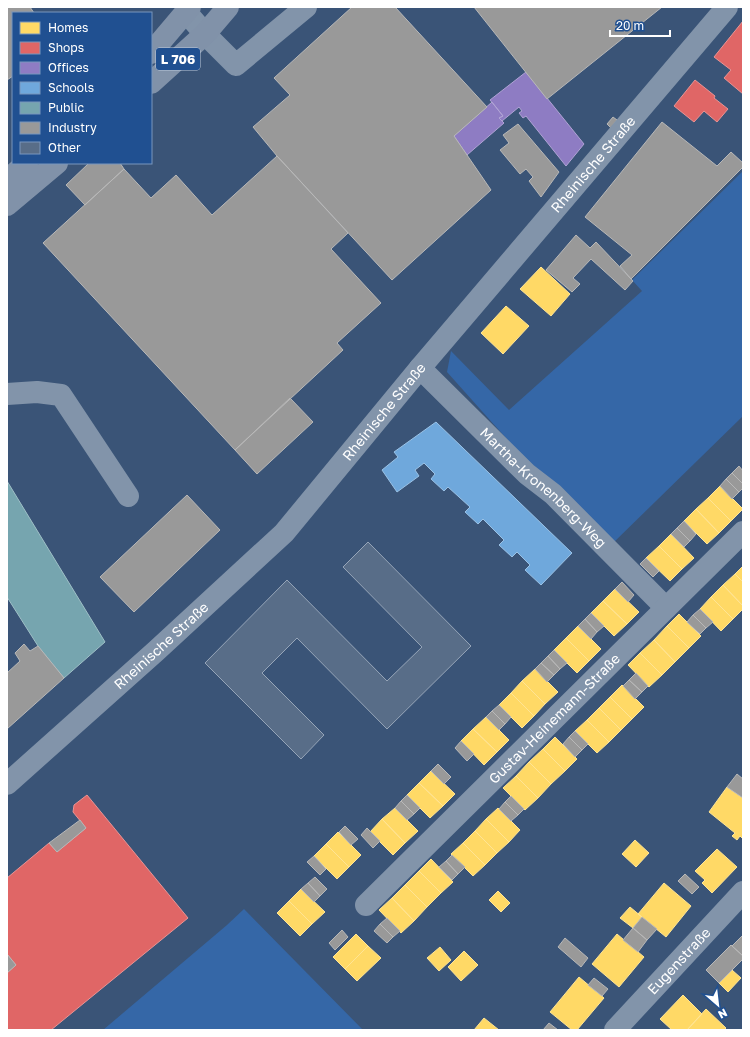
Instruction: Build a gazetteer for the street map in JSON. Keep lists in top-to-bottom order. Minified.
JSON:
{"streets":{"main road":["L 706"],"street":["Rheinische Straße","Martha-Kronenberg-Weg","Gustav-Heinemann-Straße","Eugenstraße"]},"crossings":[["Rheinische Straße","Martha-Kronenberg-Weg"],["Martha-Kronenberg-Weg","Gustav-Heinemann-Straße"]],"legend":["Homes","Shops","Offices","Schools","Public","Industry","Other"],"scale_bar":"20 m","north":"bottom right"}
